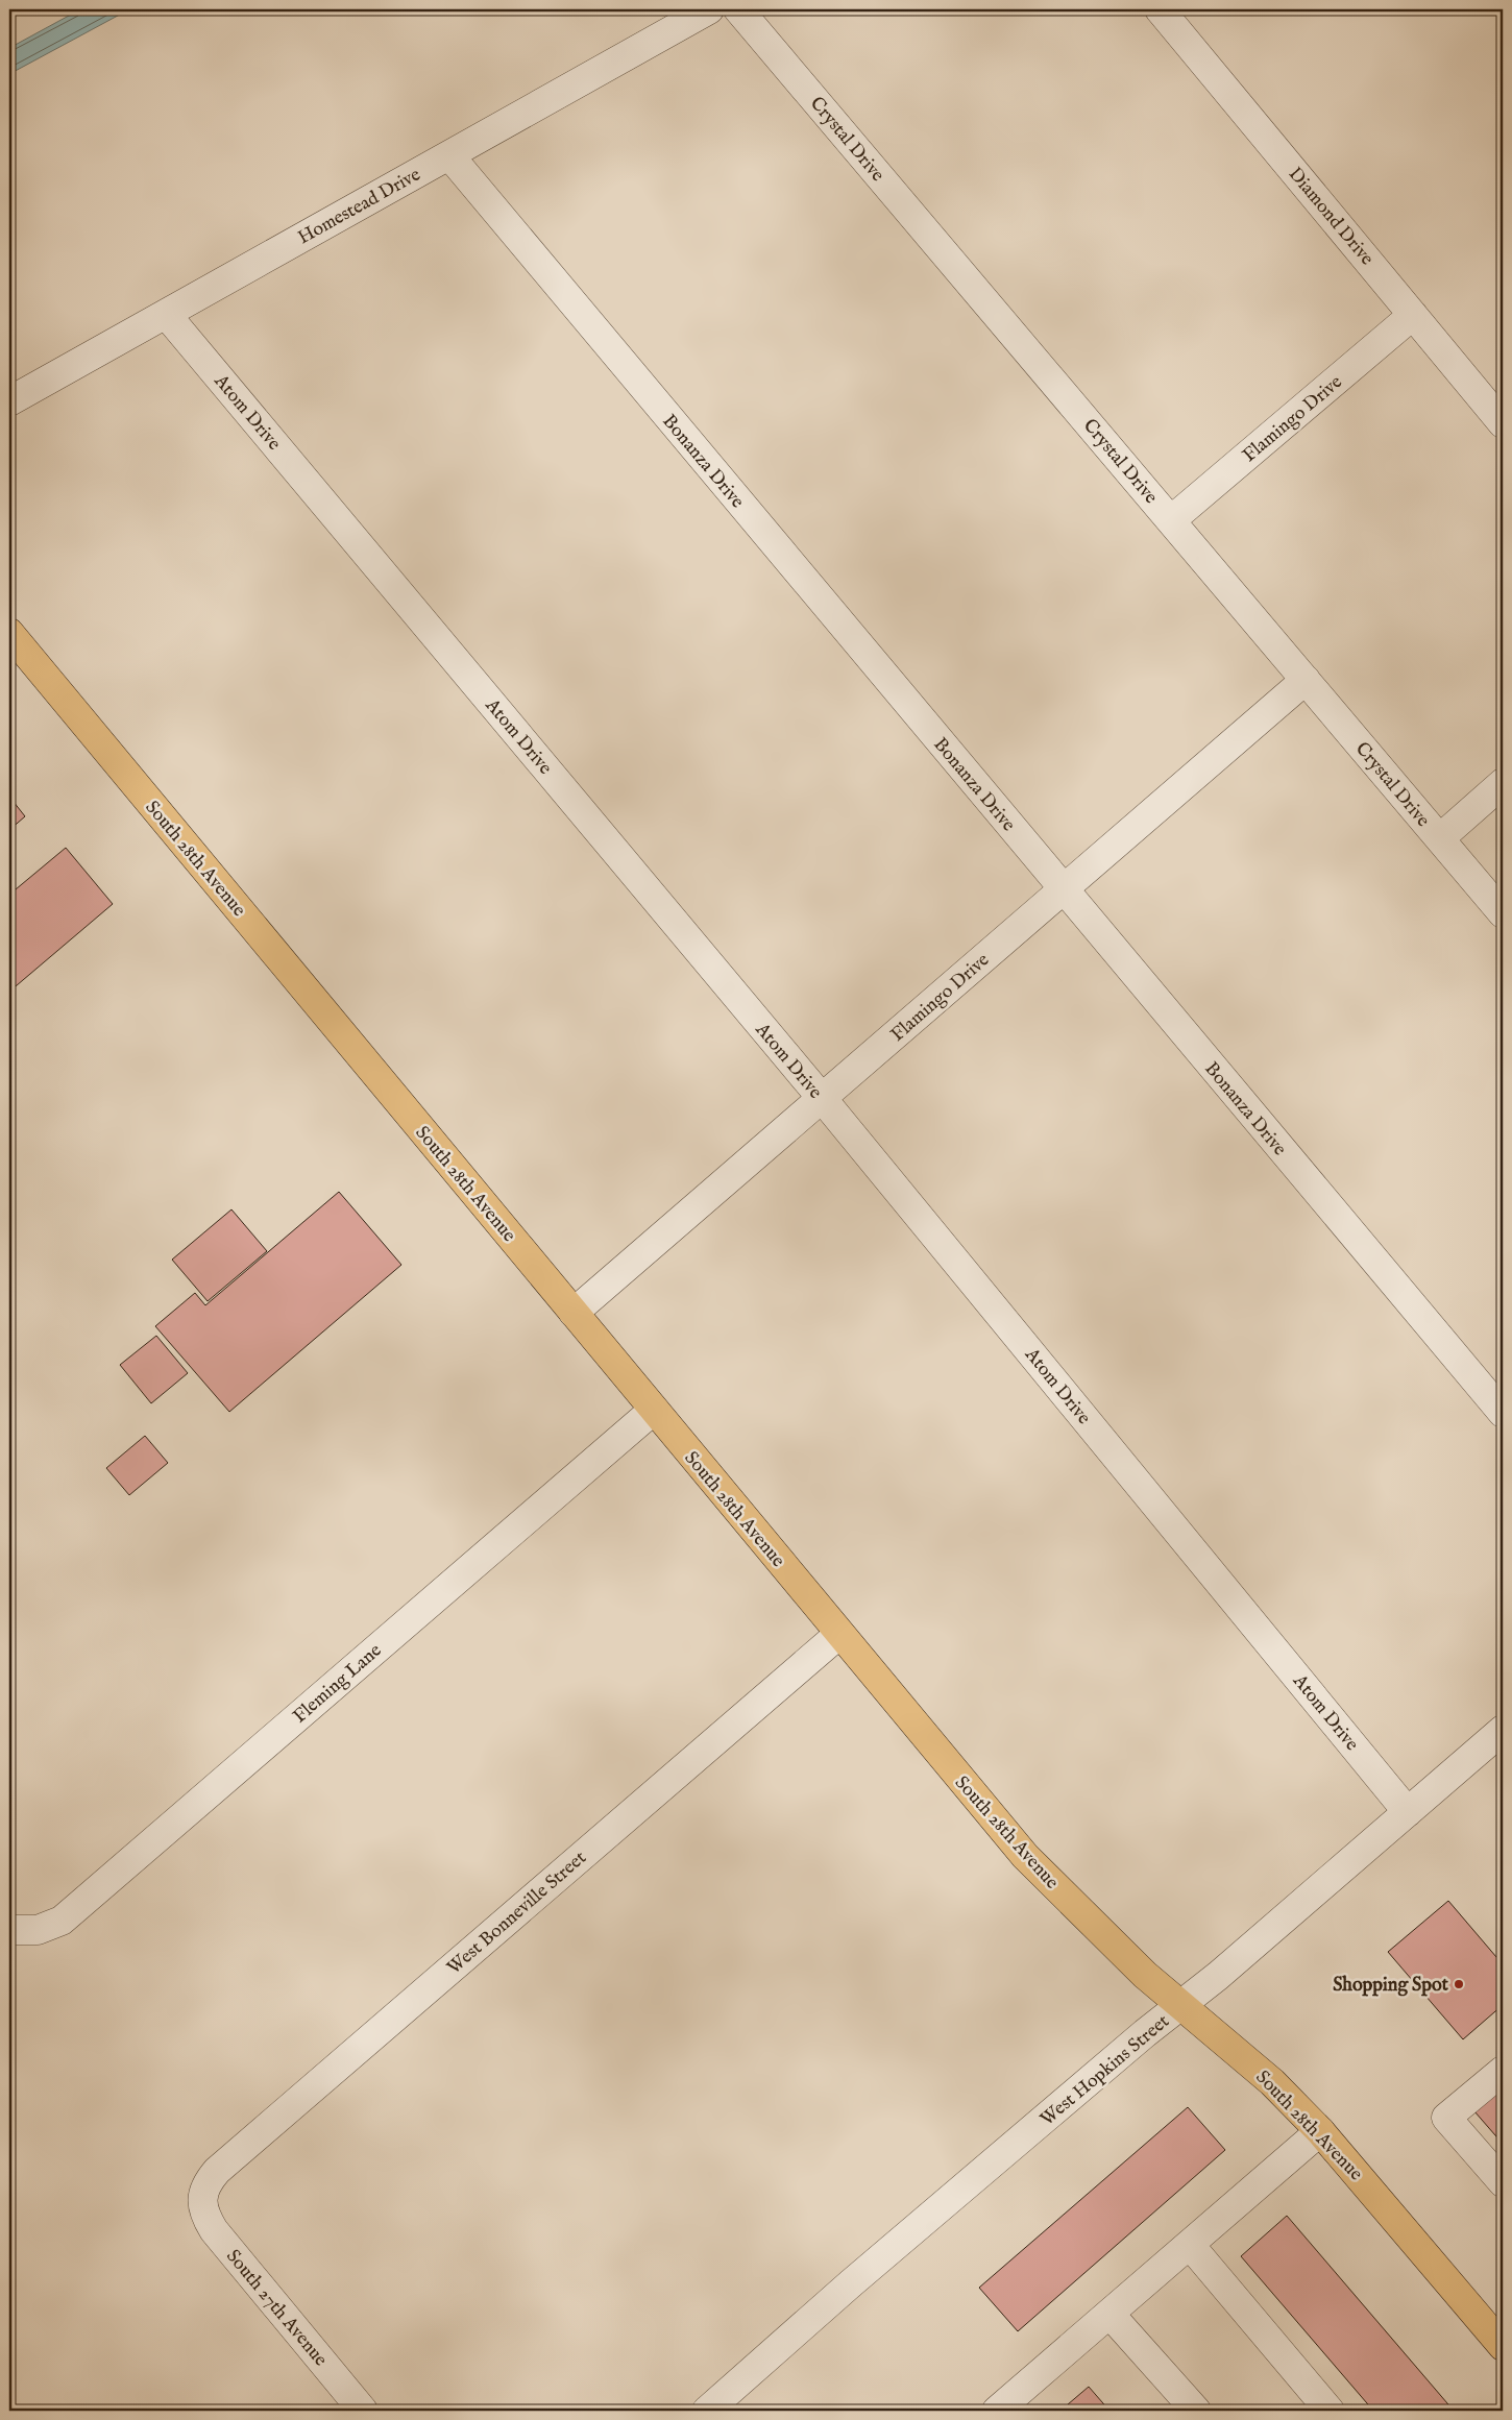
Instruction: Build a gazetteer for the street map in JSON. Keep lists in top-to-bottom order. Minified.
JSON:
{"streets":{"main road":["South 28th Avenue"],"street":["Crystal Drive","Homestead Drive","Diamond Drive","Atom Drive","Flamingo Drive","Bonanza Drive","Fleming Lane","West Bonneville Street","West Hopkins Street","South 27th Avenue"]},"crossings":[["Crystal Drive","Flamingo Drive"],["Homestead Drive","Atom Drive"],["Homestead Drive","Bonanza Drive"],["Diamond Drive","Flamingo Drive"],["Atom Drive","Flamingo Drive"],["Atom Drive","West Hopkins Street"],["Flamingo Drive","Bonanza Drive"],["Flamingo Drive","South 28th Avenue"],["South 28th Avenue","Fleming Lane"],["South 28th Avenue","West Bonneville Street"],["South 28th Avenue","West Hopkins Street"],["West Bonneville Street","South 27th Avenue"]],"places":["Shopping Spot"]}
